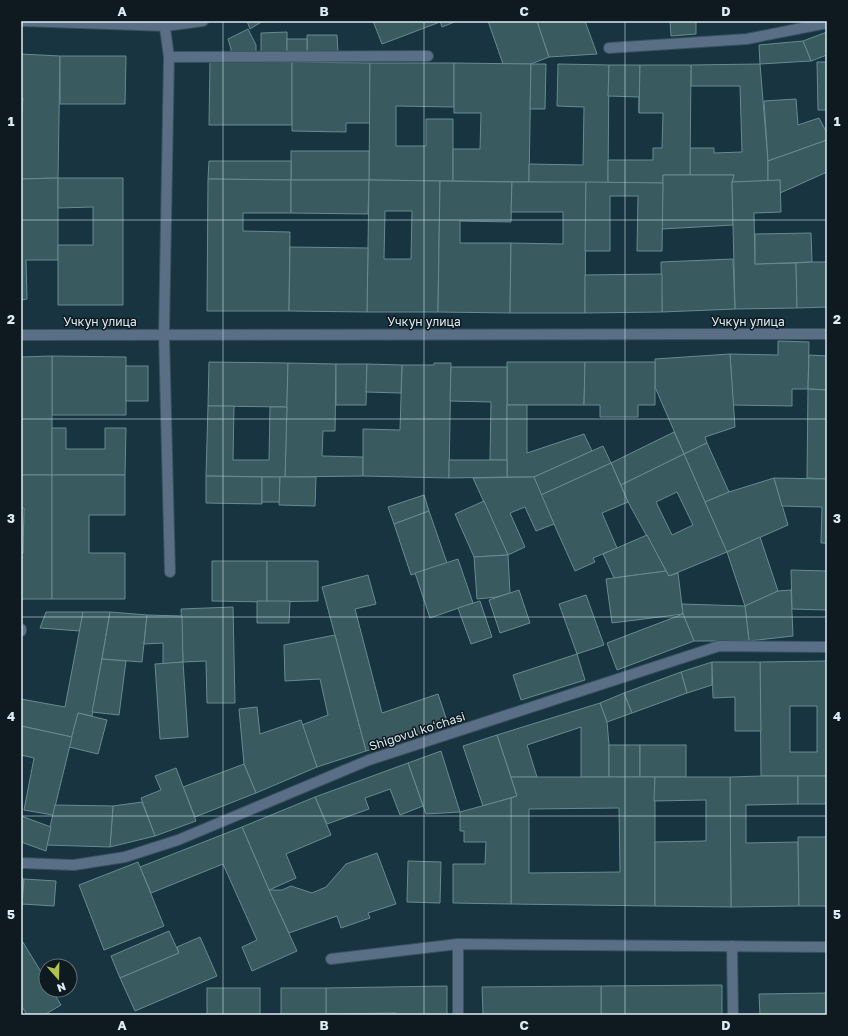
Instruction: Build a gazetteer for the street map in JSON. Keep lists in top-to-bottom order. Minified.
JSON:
{"streets":{"street":["Учкун улица","Shigovul koʻchasi"]},"north":"bottom","grid":{"columns":["A","B","C","D"],"rows":["1","2","3","4","5"]}}
